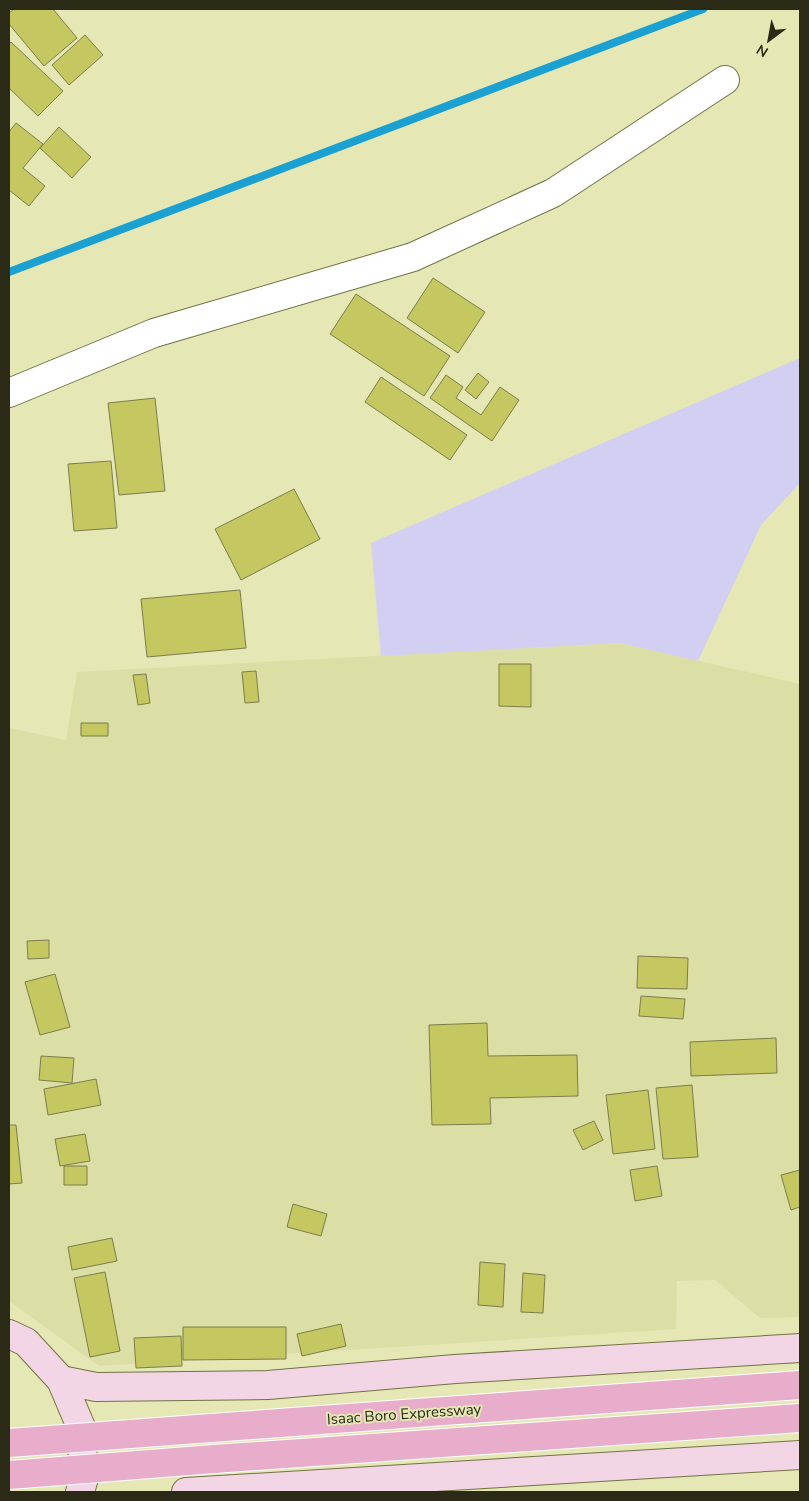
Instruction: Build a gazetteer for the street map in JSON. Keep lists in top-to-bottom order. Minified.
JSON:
{"streets":{"main road":["Isaac Boro Expressway"]},"north":"bottom left"}
